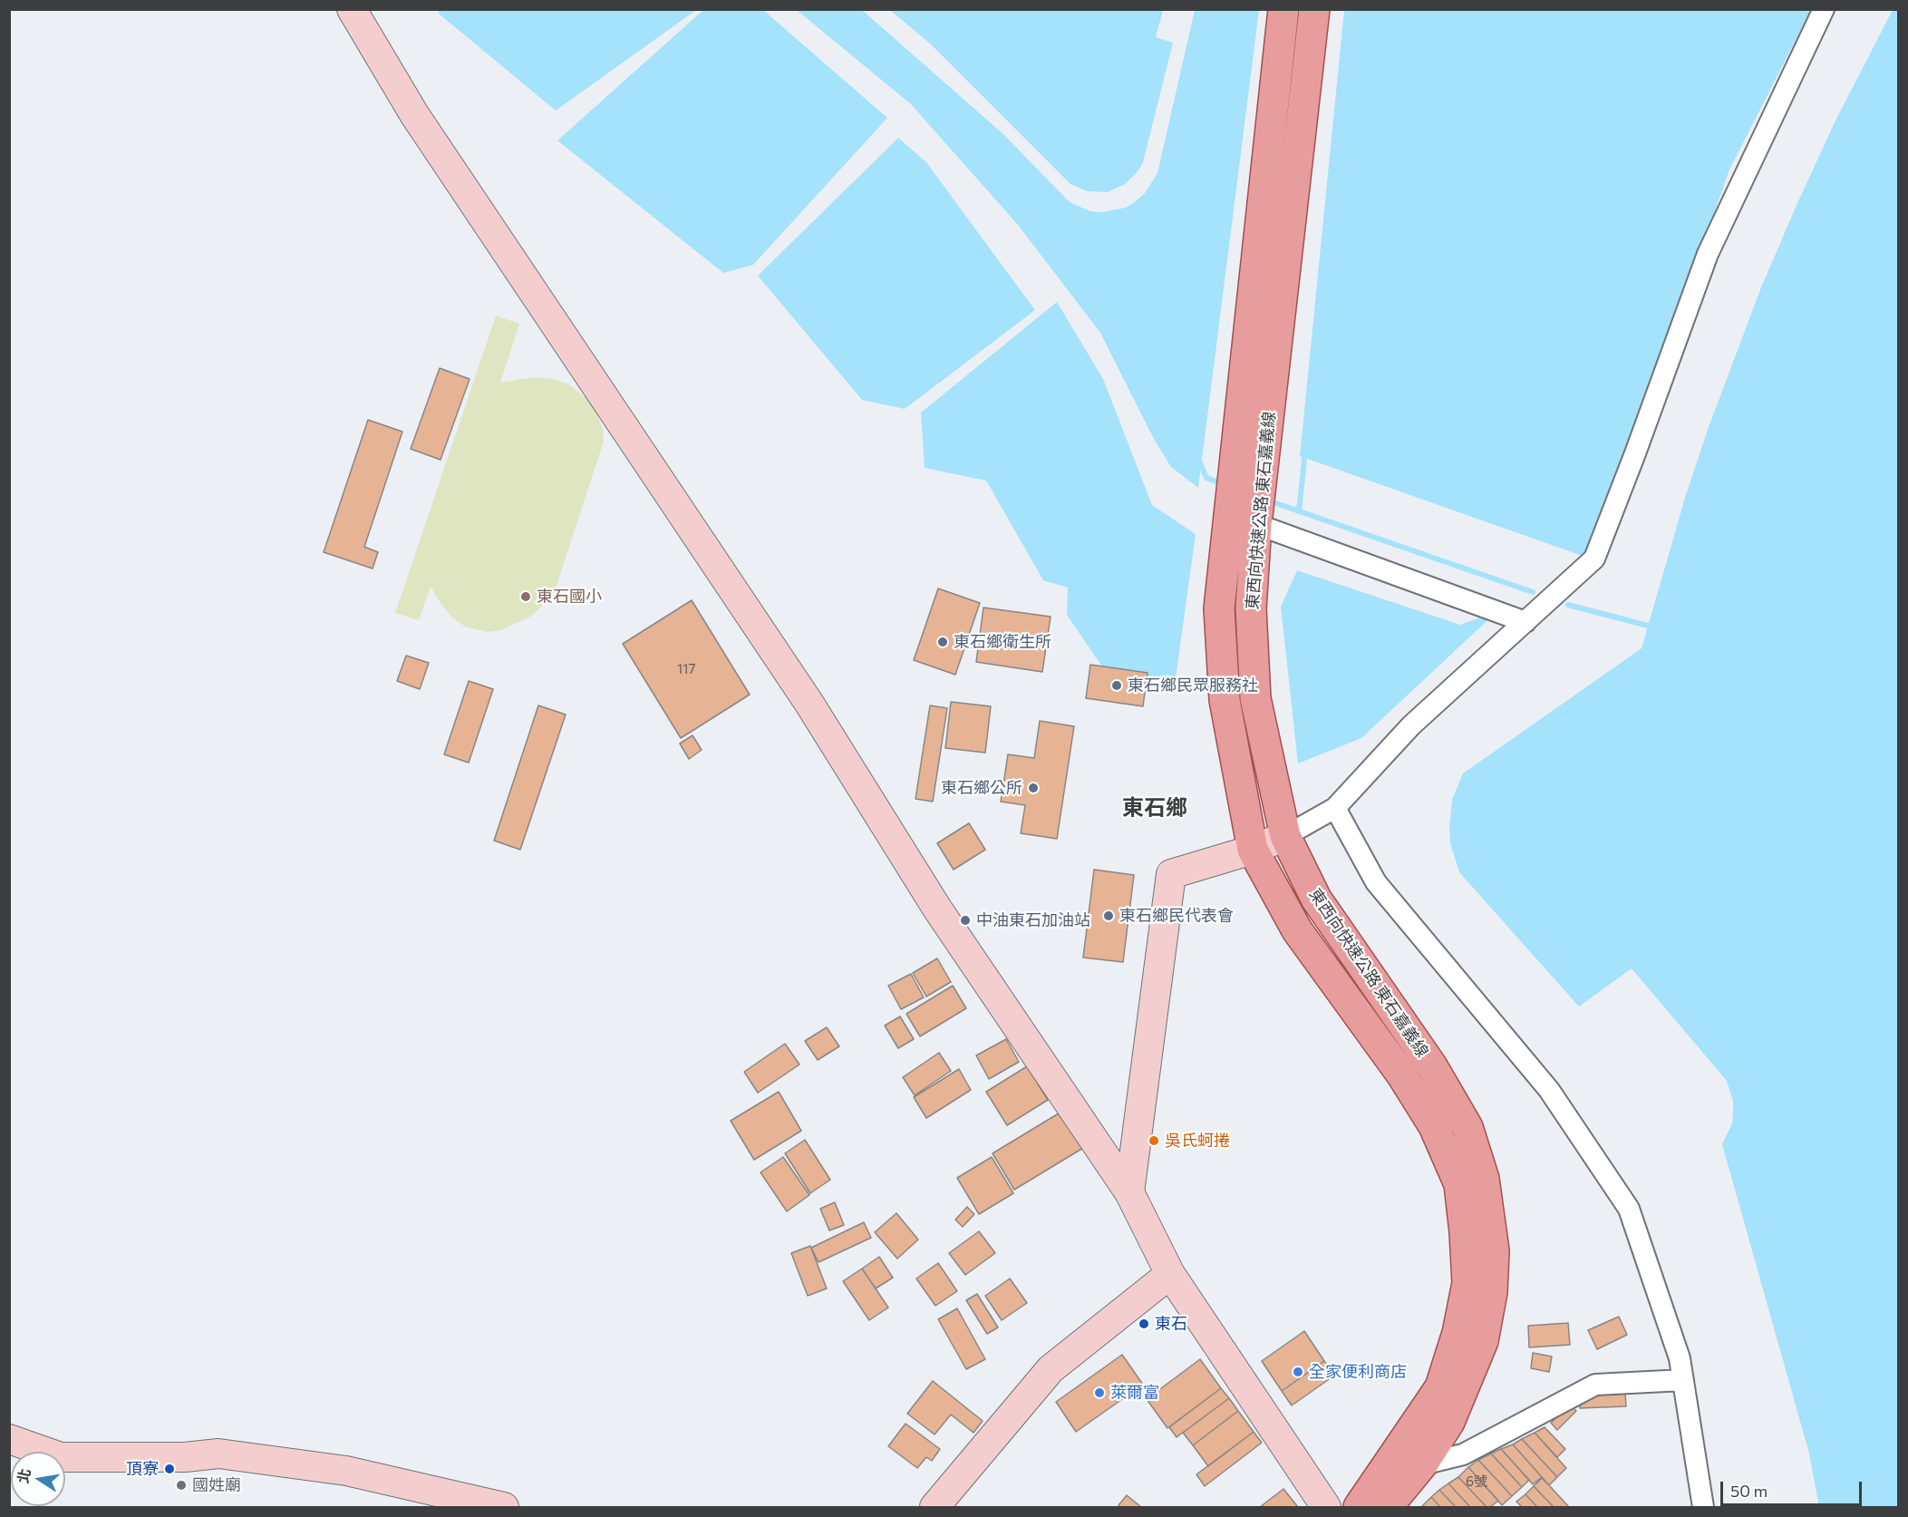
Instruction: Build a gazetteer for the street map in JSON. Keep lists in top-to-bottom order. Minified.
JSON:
{"streets":{"main road":["東西向快速公路 東石嘉義線"]},"districts":["東石鄉"],"places":["東石國小","東石鄉衛生所","東石鄉民眾服務社","東石鄉公所","東石鄉民代表會","中油東石加油站","吳氏蚵捲","東石","全家便利商店","萊爾富","頂寮","國姓廟"],"house_numbers":["117","6號"],"scale_bar":"50 m","north":"left"}
